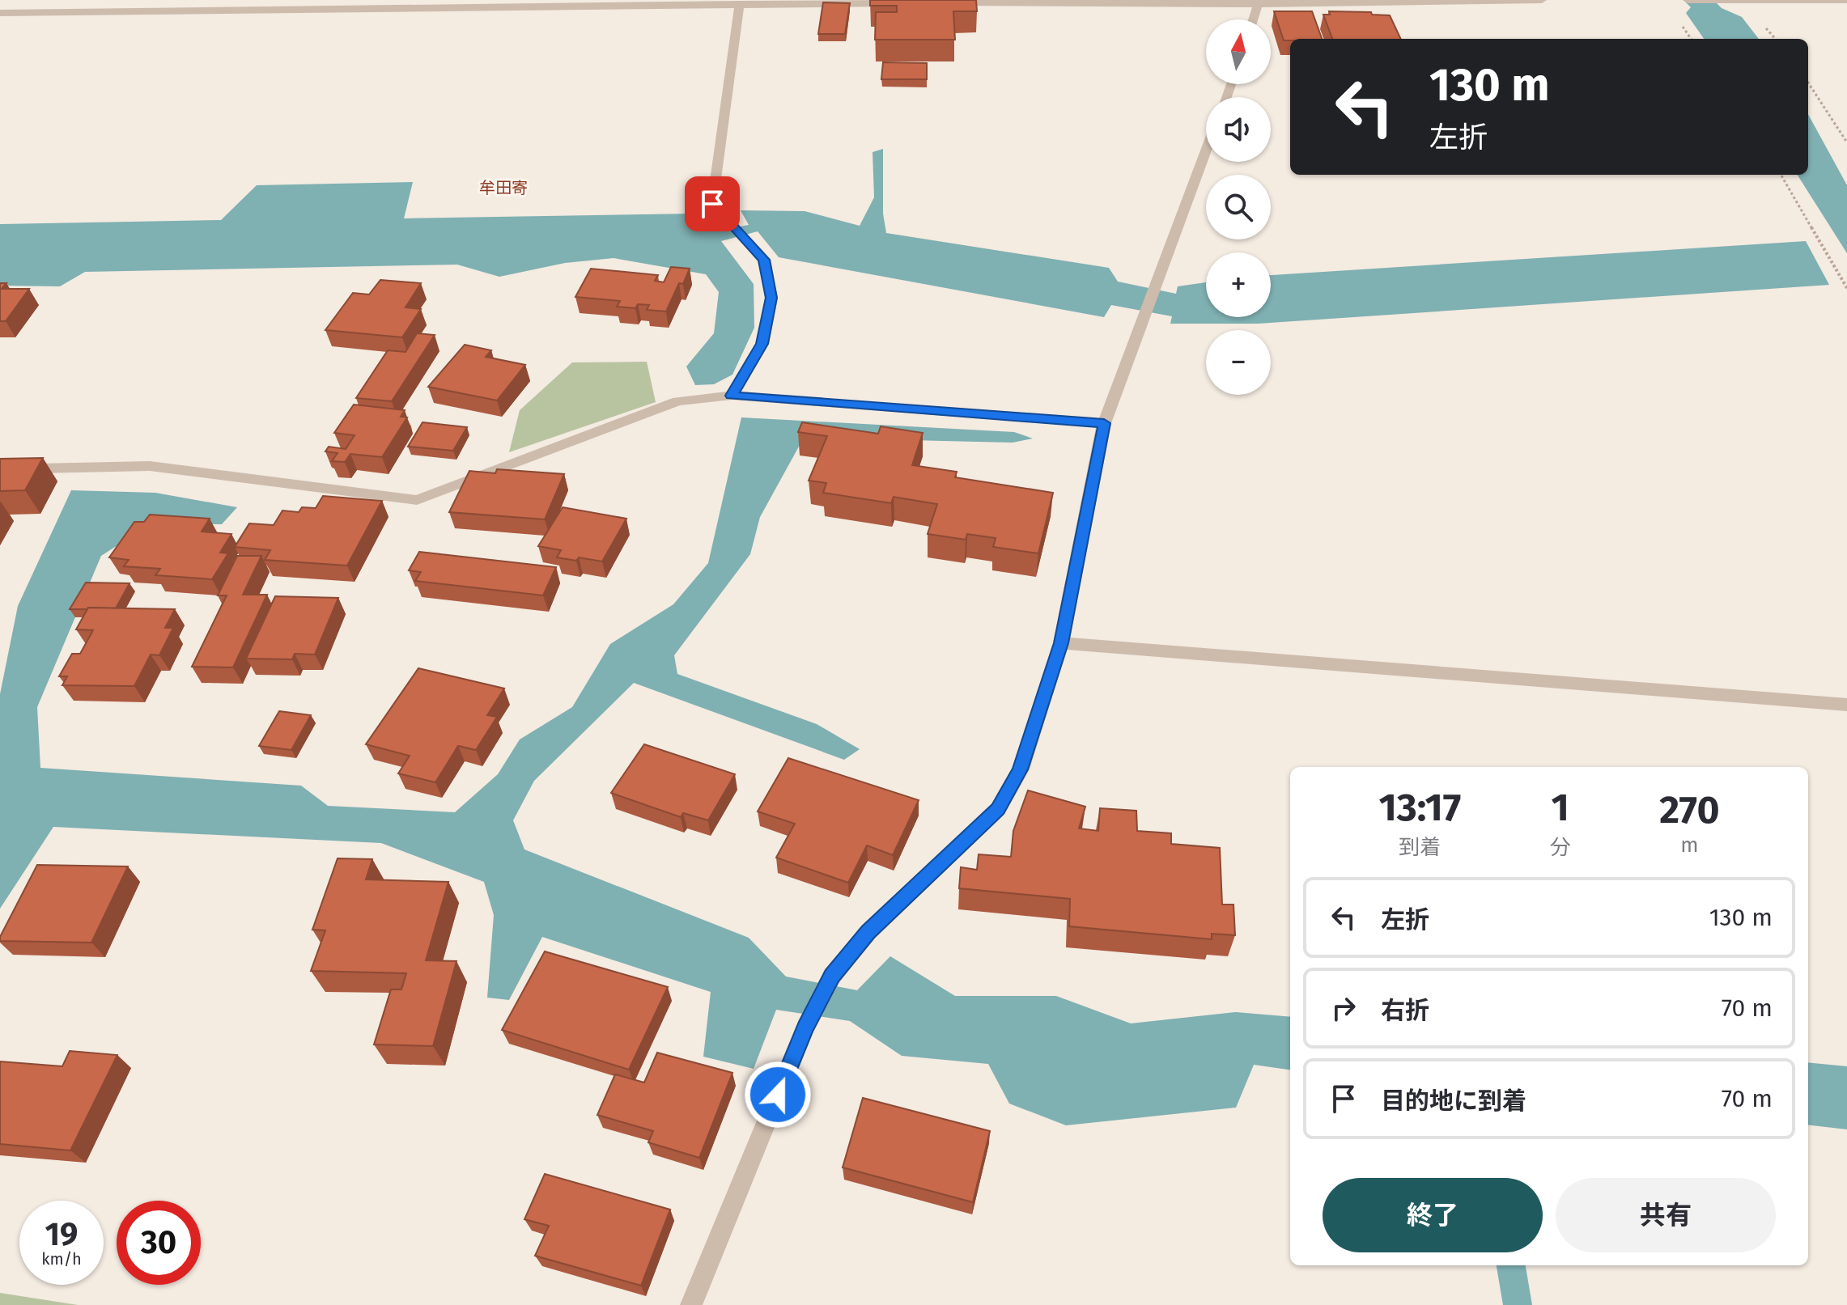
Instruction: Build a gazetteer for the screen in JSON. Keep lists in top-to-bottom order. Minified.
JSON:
{"districts":["牟田寄"],"north":"top","page":{"map_buttons":["+","−"],"turn":["130 m","左折"],"eta":["13:17","到着","1","分","270","m"],"list":[{"name":"左折","value":"130 m"},{"name":"右折","value":"70 m"},{"name":"目的地に到着","value":"70 m"}],"buttons":["終了","共有"],"speed":"19 km/h","limit":"30"}}
